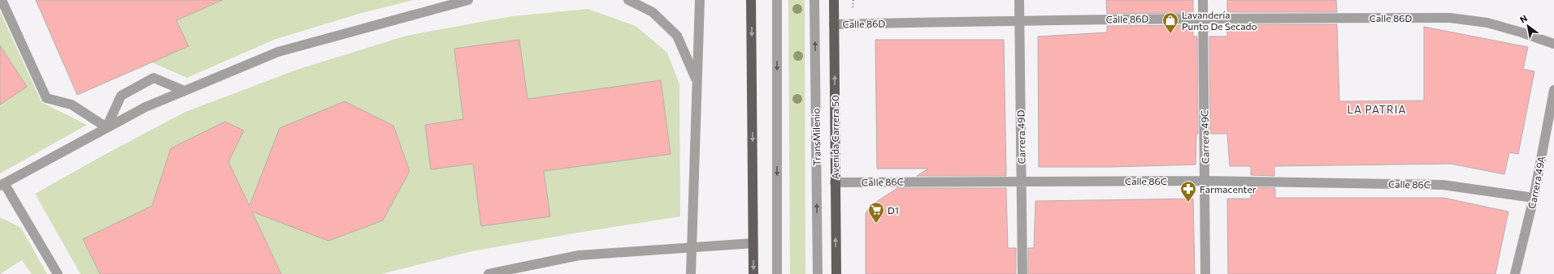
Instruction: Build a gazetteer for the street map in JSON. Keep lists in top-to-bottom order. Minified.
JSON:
{"streets":{"main road":["Avenida Carrera 50"],"street":["Calle 86D","TransMilenio","Carrera 49D","Carrera 49C","Calle 86C","Carrera 49A"]},"crossings":[["Calle 86D","Avenida Carrera 50"],["Calle 86D","Carrera 49D"],["Calle 86D","Carrera 49C"],["Avenida Carrera 50","Calle 86C"],["Carrera 49D","Calle 86C"],["Carrera 49C","Calle 86C"],["Calle 86C","Carrera 49A"]],"districts":["LA PATRIA"],"places":{"shop":["Lavandería Punto De Secado"],"pharmacy":["Farmacenter"],"supermarket":["D1"]},"north":"top left"}
